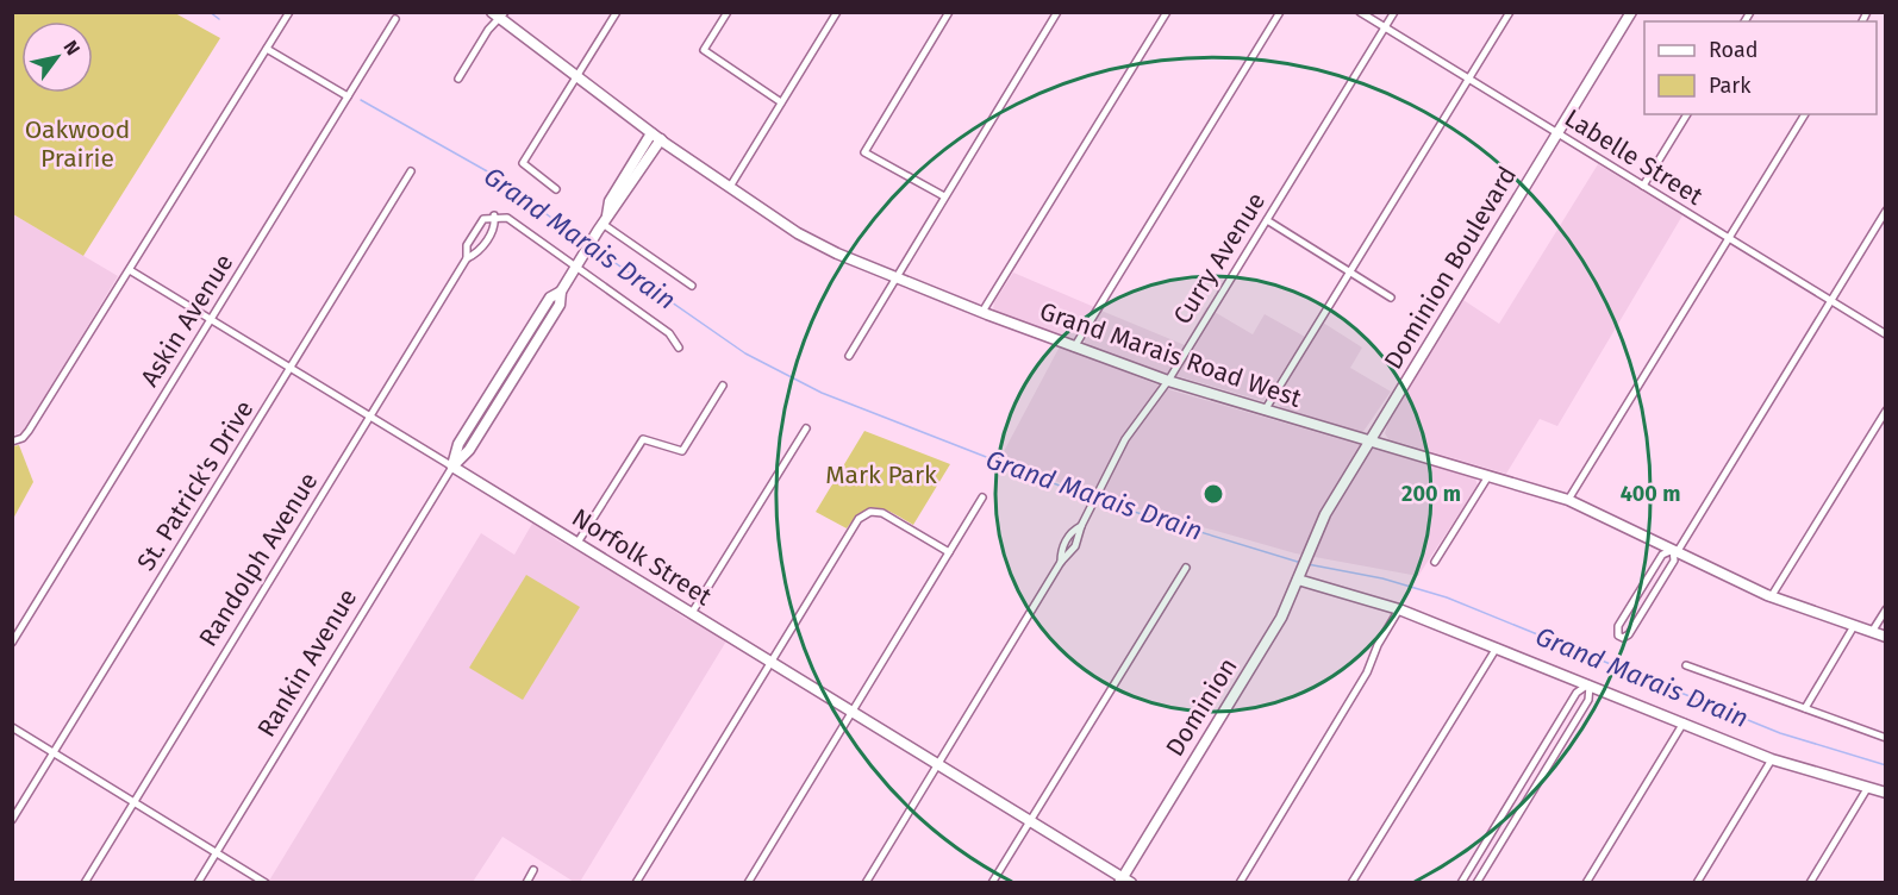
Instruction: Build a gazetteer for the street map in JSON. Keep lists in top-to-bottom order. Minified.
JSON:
{"streets":{"street":["Labelle Street","Curry Avenue","Dominion Boulevard","Askin Avenue","Grand Marais Road West","St. Patrick's Drive","Norfolk Street","Randolph Avenue","Rankin Avenue","Dominion"]},"crossings":[["Labelle Street","Curry Avenue"],["Labelle Street","Dominion Boulevard"],["Curry Avenue","Grand Marais Road West"],["Curry Avenue","Norfolk Street"],["Dominion Boulevard","Grand Marais Road West"],["Dominion Boulevard","Dominion"],["Askin Avenue","Norfolk Street"],["Grand Marais Road West","Rankin Avenue"],["St. Patrick's Drive","Norfolk Street"],["Norfolk Street","Randolph Avenue"],["Norfolk Street","Rankin Avenue"],["Norfolk Street","Dominion"]],"water":["Grand Marais Drain"],"parks":["Oakwood Prairie","Mark Park"],"legend":["Road","Park"],"north":"top right","rings":["200 m","400 m"]}
